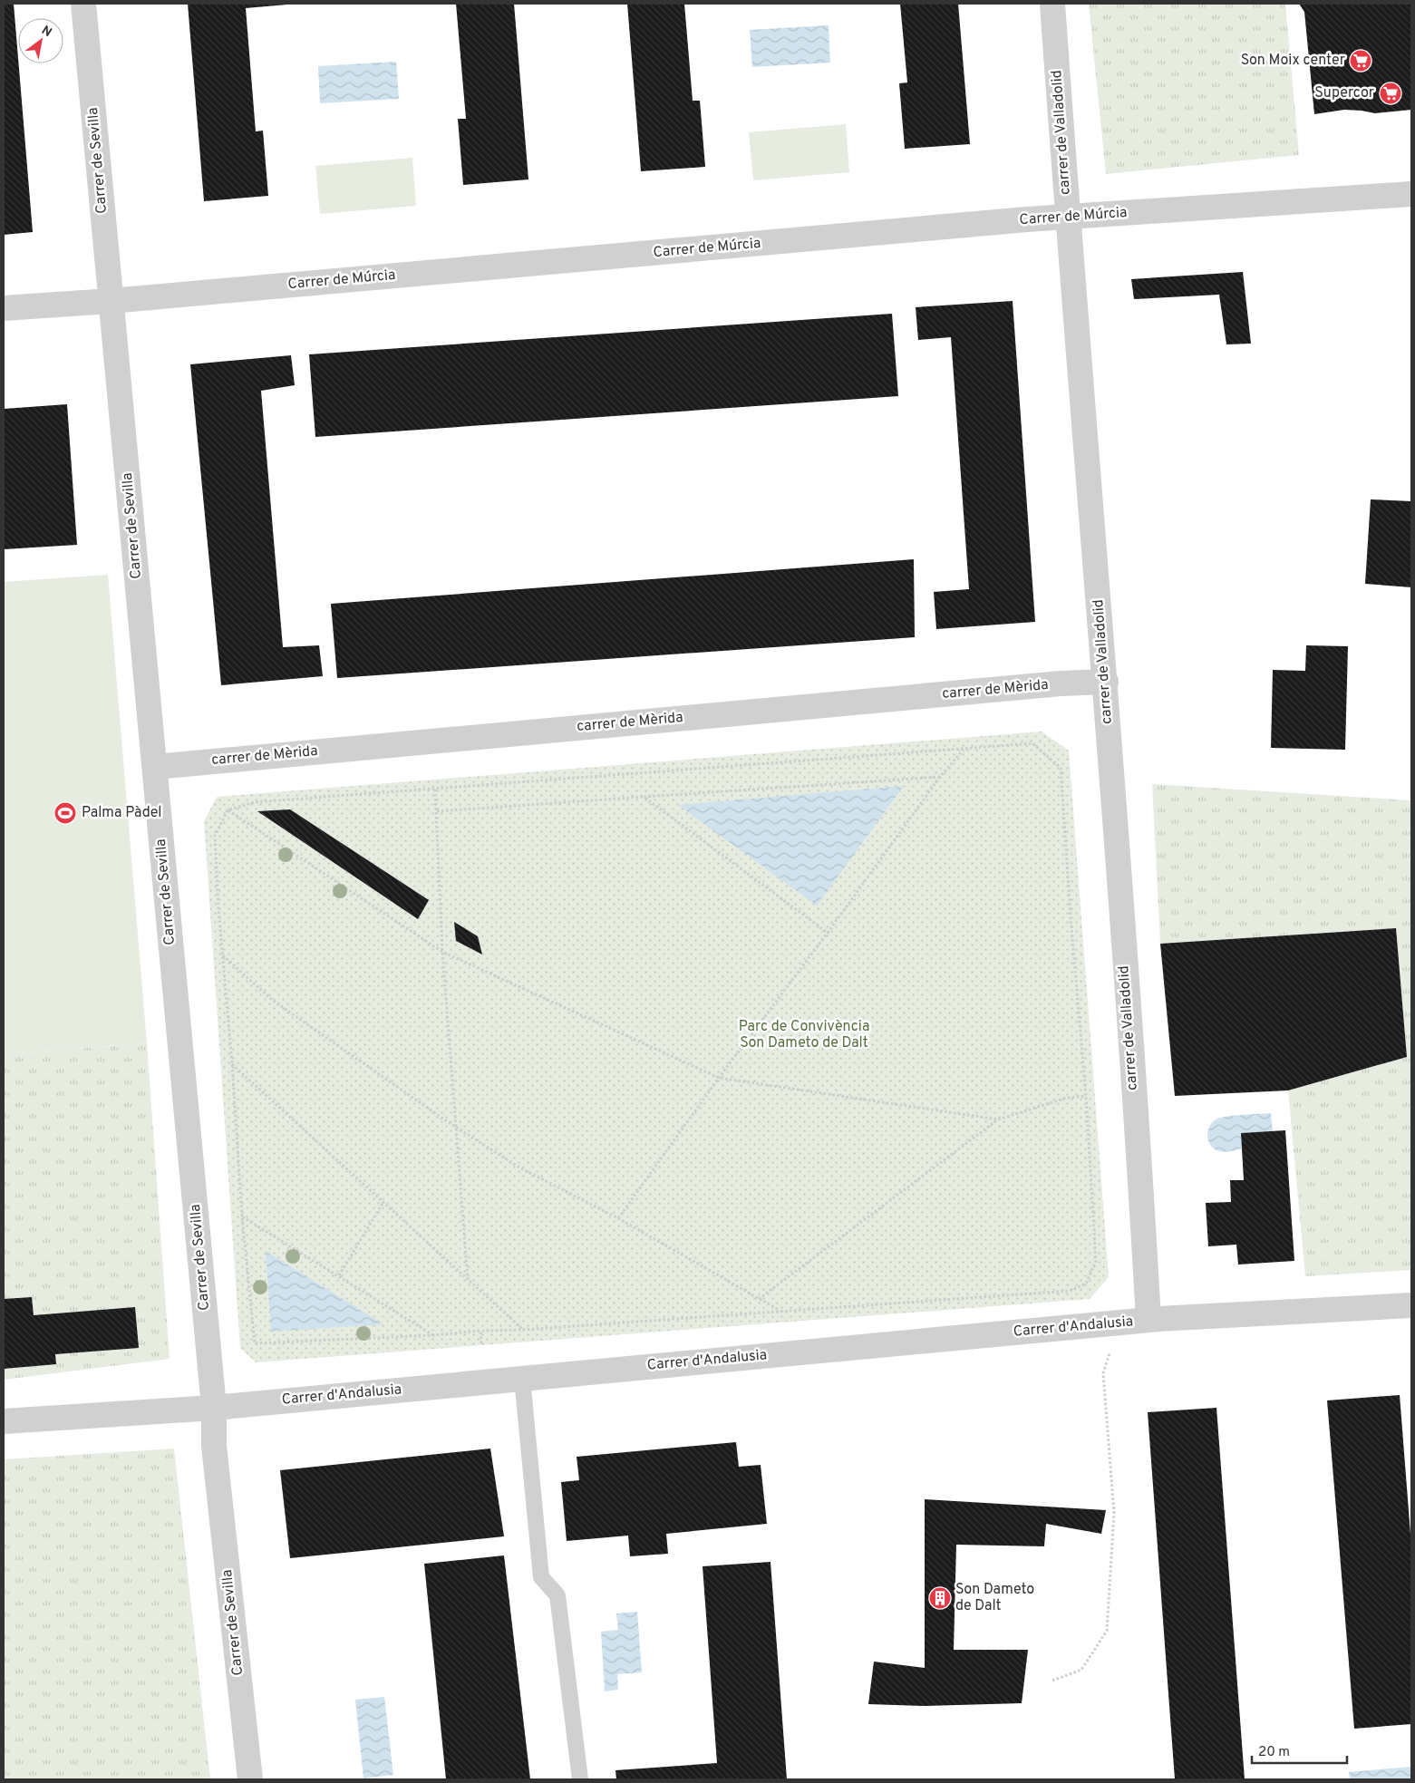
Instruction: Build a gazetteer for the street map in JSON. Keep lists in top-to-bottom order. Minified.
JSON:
{"streets":{"street":["carrer de Valladolid","Carrer de Sevilla","Carrer de Múrcia","carrer de Mèrida","Carrer d'Andalusia"]},"crossings":[["carrer de Valladolid","Carrer de Múrcia"],["carrer de Valladolid","carrer de Mèrida"],["carrer de Valladolid","Carrer d'Andalusia"],["Carrer de Sevilla","Carrer de Múrcia"],["Carrer de Sevilla","carrer de Mèrida"],["Carrer de Sevilla","Carrer d'Andalusia"]],"parks":["Parc de Convivència Son Dameto de Dalt"],"places":{"supermarket":["Son Moix center","Supercor"],"sports":["Palma Pàdel"],"building":["Son Dameto de Dalt"]},"scale_bar":"20 m","north":"top right"}
